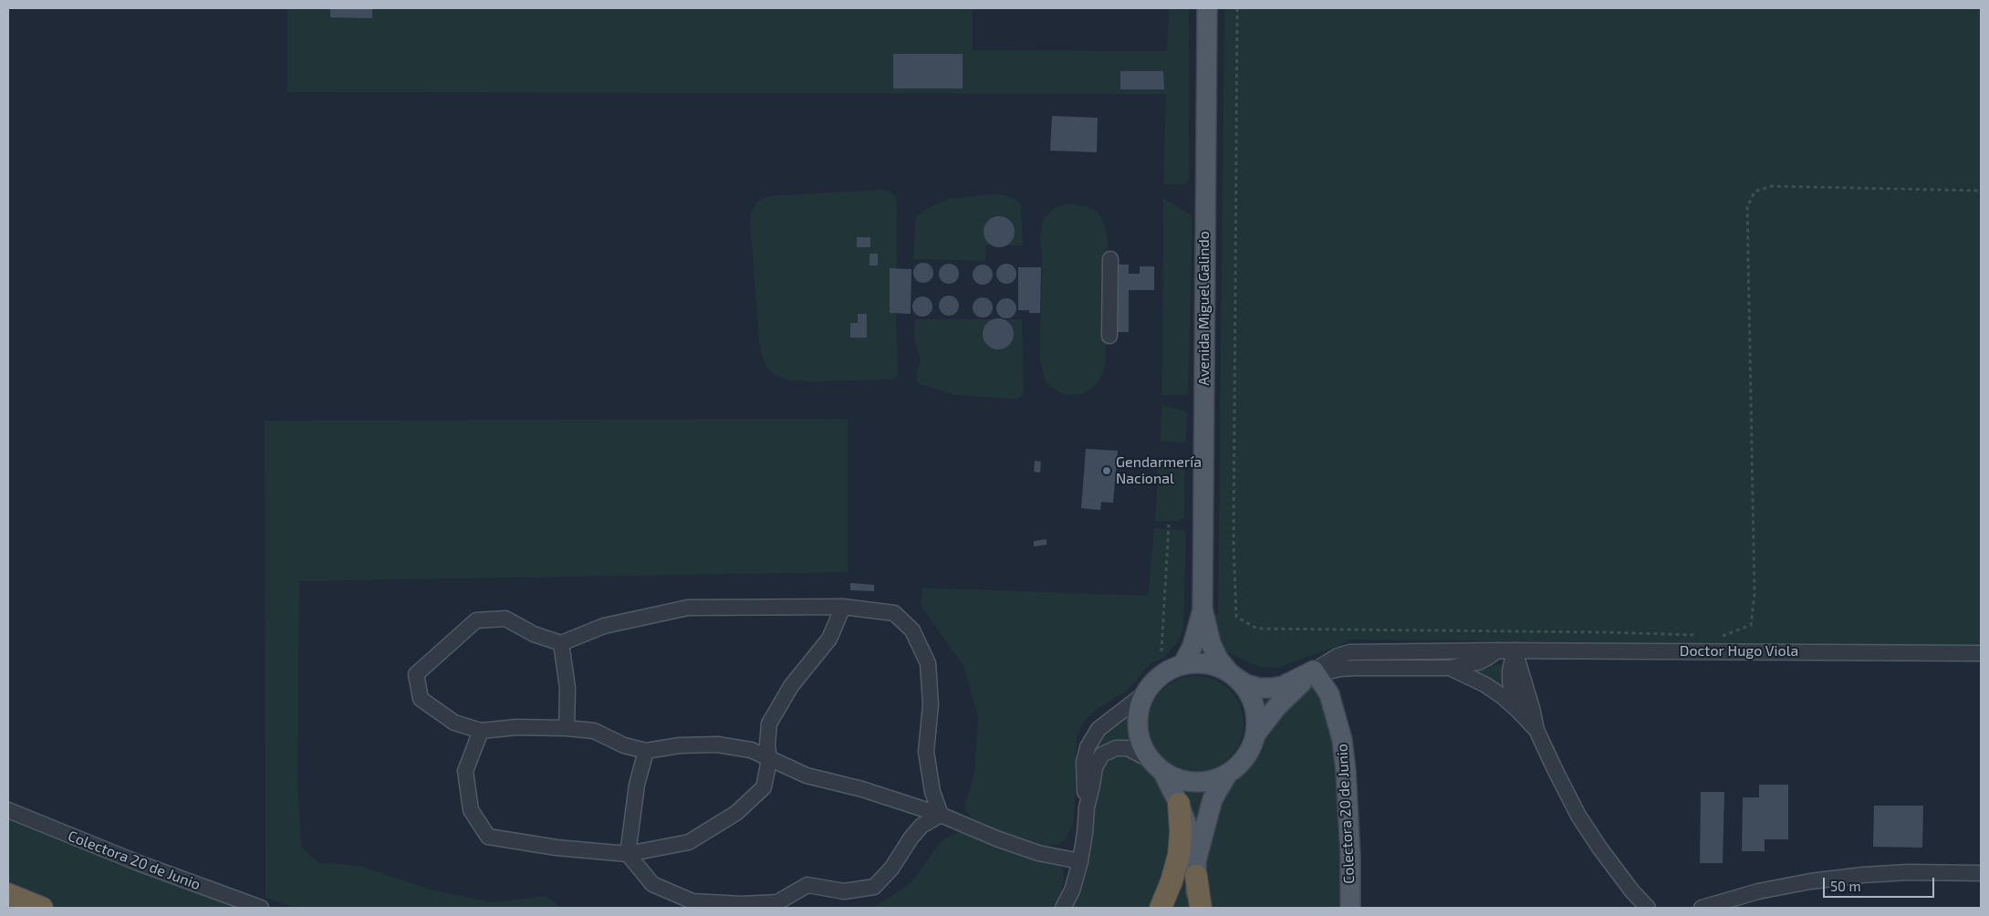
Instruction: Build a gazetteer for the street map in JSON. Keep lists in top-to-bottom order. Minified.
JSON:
{"streets":{"main road":["Avenida Miguel Galindo","Doctor Hugo Viola","Colectora 20 de Junio"]},"crossings":[["Avenida Miguel Galindo","Doctor Hugo Viola"],["Doctor Hugo Viola","Colectora 20 de Junio"]],"places":["Gendarmería Nacional"],"scale_bar":"50 m"}
